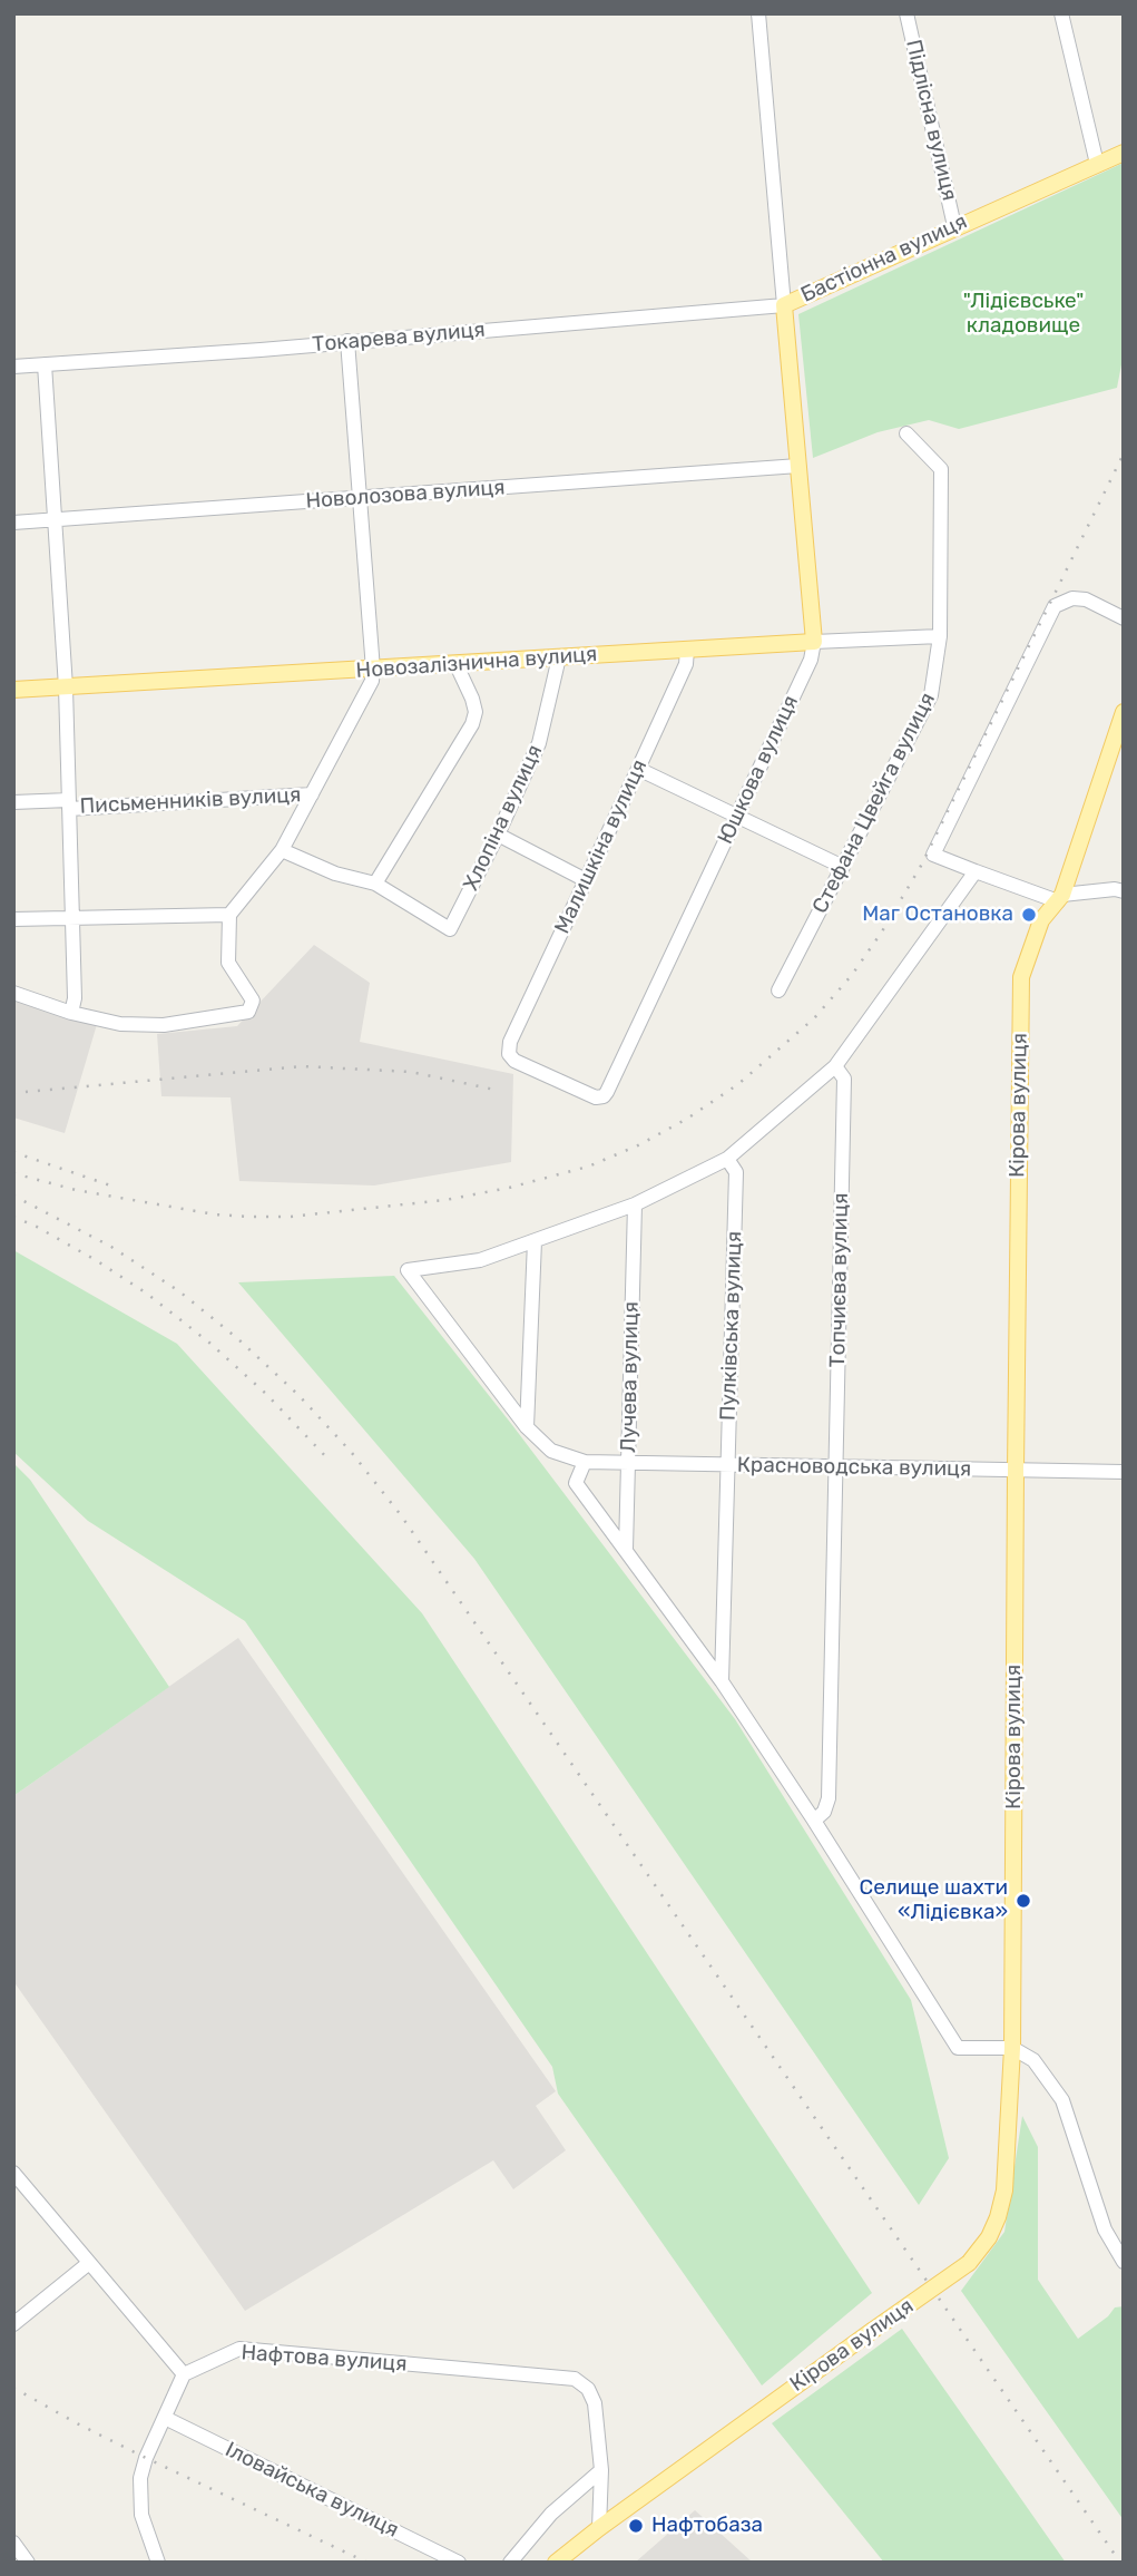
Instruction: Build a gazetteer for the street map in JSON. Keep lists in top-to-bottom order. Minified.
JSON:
{"streets":{"main road":["Бастіонна вулиця","Новозалізнична вулиця","Юшкова вулиця","Кірова вулиця"],"street":["Підлісна вулиця","Токарева вулиця","Новолозова вулиця","Письменників вулиця","Стефана Цвейга вулиця","Хлопіна вулиця","Малишкіна вулиця","Топчиєва вулиця","Пулківська вулиця","Лучева вулиця","Красноводська вулиця","Нафтова вулиця","Іловайська вулиця"]},"crossings":[["Підлісна вулиця","Бастіонна вулиця"],["Бастіонна вулиця","Токарева вулиця"],["Бастіонна вулиця","Юшкова вулиця"],["Токарева вулиця","Юшкова вулиця"],["Новолозова вулиця","Юшкова вулиця"],["Новозалізнична вулиця","Юшкова вулиця"],["Новозалізнична вулиця","Стефана Цвейга вулиця"],["Новозалізнична вулиця","Хлопіна вулиця"],["Новозалізнична вулиця","Малишкіна вулиця"],["Юшкова вулиця","Малишкіна вулиця"],["Кірова вулиця","Красноводська вулиця"],["Кірова вулиця","Нафтова вулиця"],["Топчиєва вулиця","Красноводська вулиця"],["Пулківська вулиця","Красноводська вулиця"],["Лучева вулиця","Красноводська вулиця"]],"parks":["\"Лідієвське\" кладовище"],"places":["Маг Остановка","Селище шахти «Лідієвка»","Нафтобаза"]}
